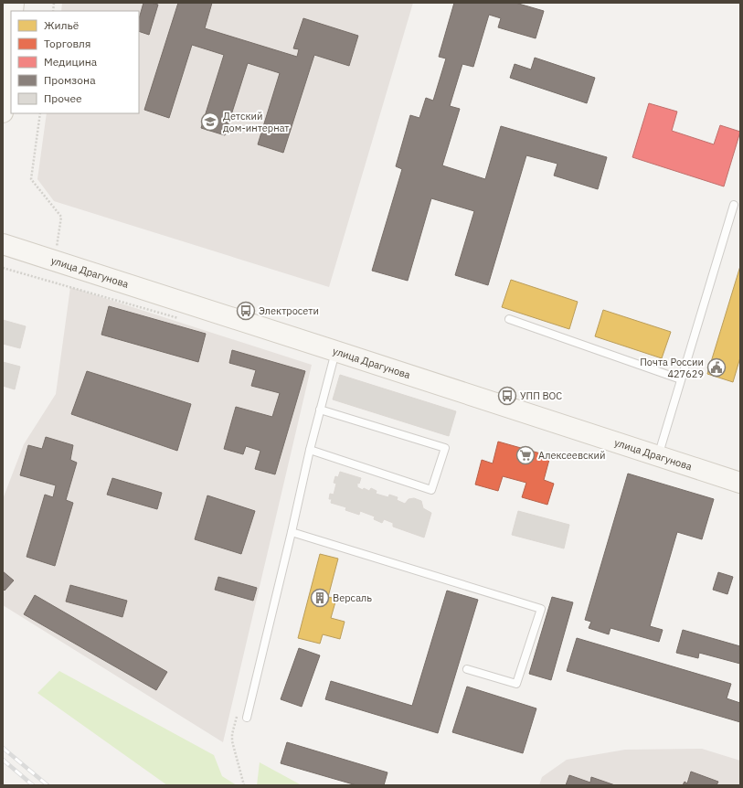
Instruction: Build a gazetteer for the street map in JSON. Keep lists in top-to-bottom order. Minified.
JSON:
{"streets":{"main road":["улица Драгунова"]},"places":{"school or university":["Детский дом-интернат"],"bus stop":["Электросети","УПП ВОС"],"public building":["Почта России 427629"],"supermarket":["Алексеевский"],"building":["Версаль"]},"legend":["Жильё","Торговля","Медицина","Промзона","Прочее"]}
